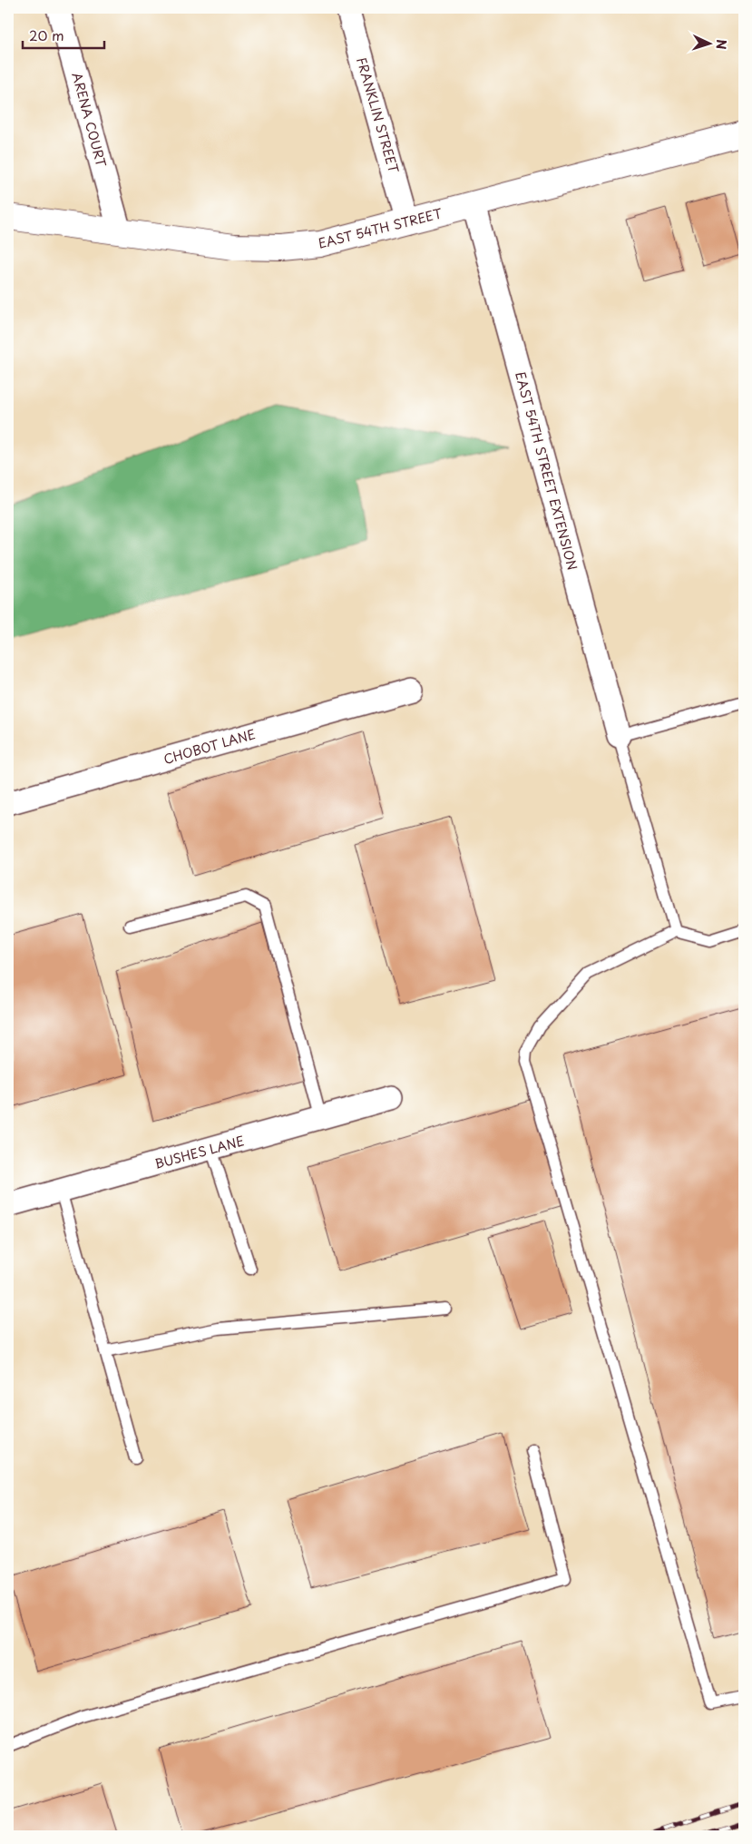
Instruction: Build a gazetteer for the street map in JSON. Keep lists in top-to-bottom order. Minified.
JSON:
{"streets":{"street":["FRANKLIN STREET","ARENA COURT","EAST 54TH STREET","EAST 54TH STREET EXTENSION","CHOBOT LANE","BUSHES LANE"]},"crossings":[["FRANKLIN STREET","EAST 54TH STREET"],["ARENA COURT","EAST 54TH STREET"],["EAST 54TH STREET","EAST 54TH STREET EXTENSION"]],"scale_bar":"20 m","north":"right"}
